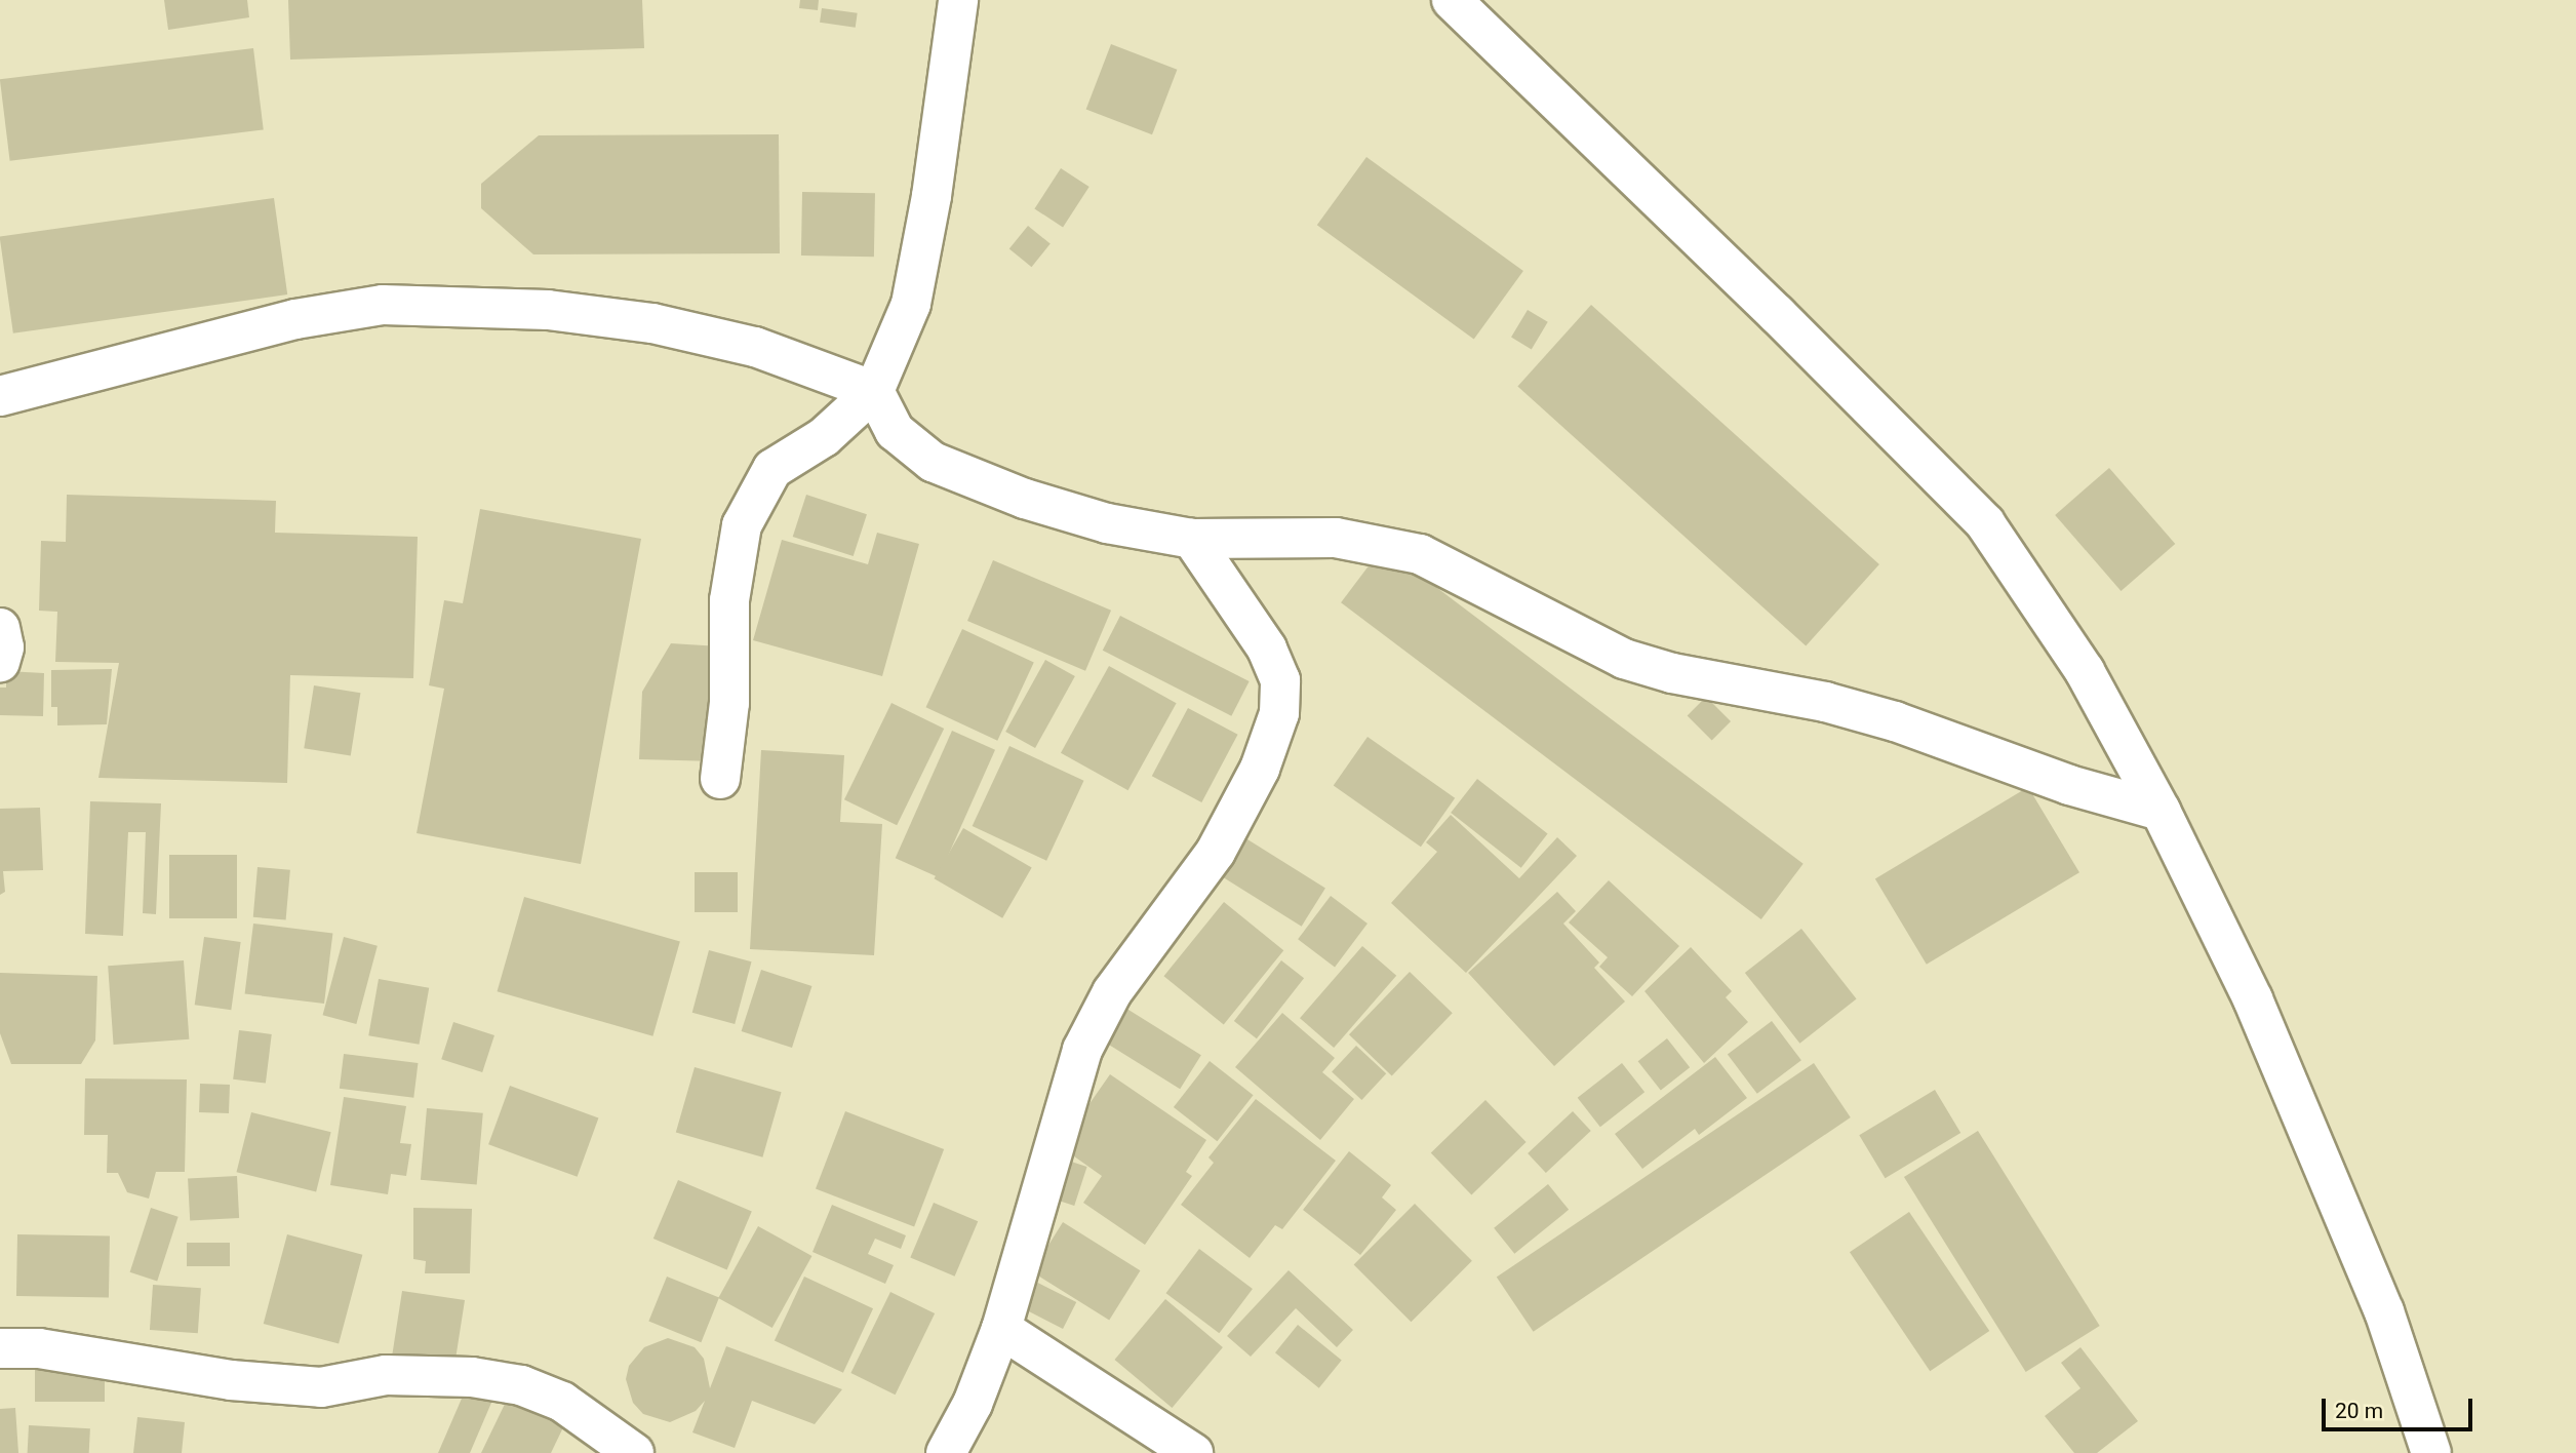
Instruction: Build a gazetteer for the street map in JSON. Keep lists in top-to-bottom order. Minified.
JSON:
{"scale_bar":"20 m"}
